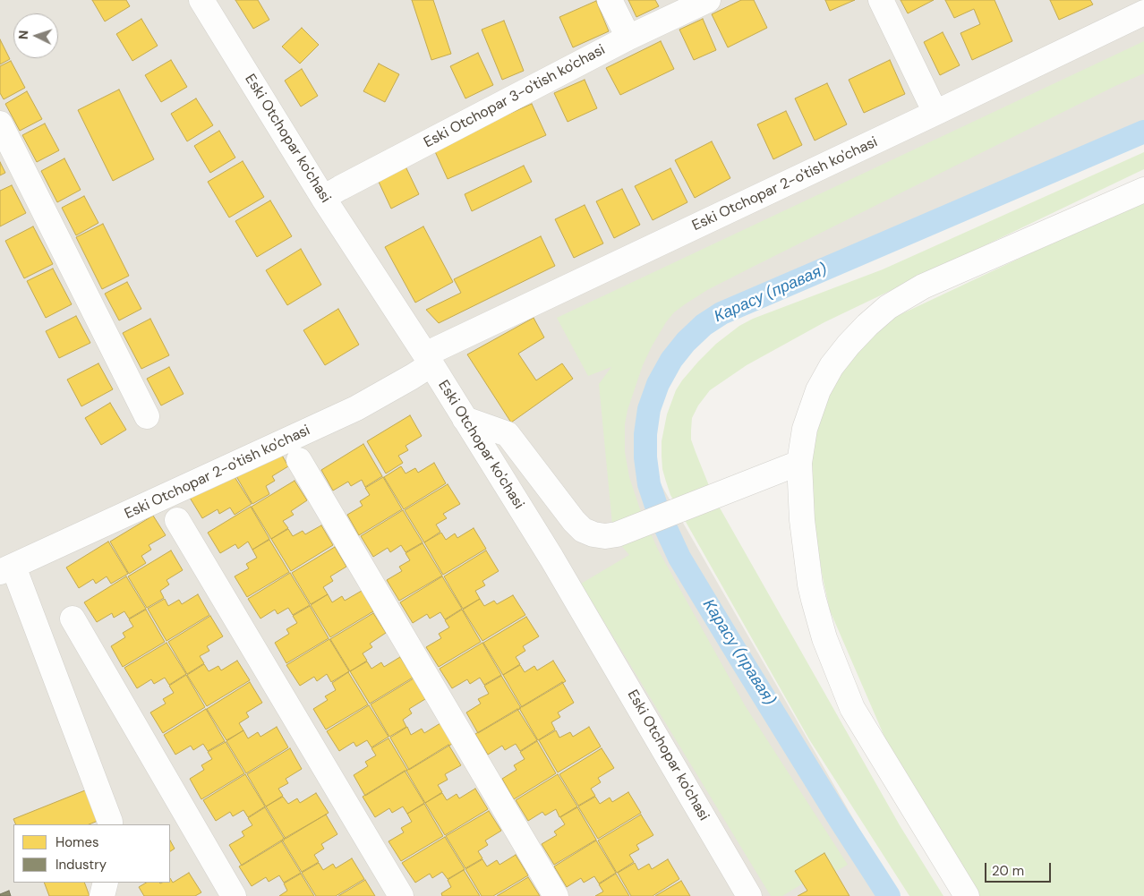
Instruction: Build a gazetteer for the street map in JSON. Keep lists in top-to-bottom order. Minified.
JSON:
{"streets":{"street":["Eski Otchopar 3-o'tish ko'chasi","Eski Otchopar ko'chasi","Eski Otchopar 2-o'tish ko'chasi"]},"crossings":[["Eski Otchopar 3-o'tish ko'chasi","Eski Otchopar ko'chasi"],["Eski Otchopar ko'chasi","Eski Otchopar 2-o'tish ko'chasi"]],"water":["Карасу (правая)"],"legend":["Homes","Industry"],"scale_bar":"20 m","north":"left"}
